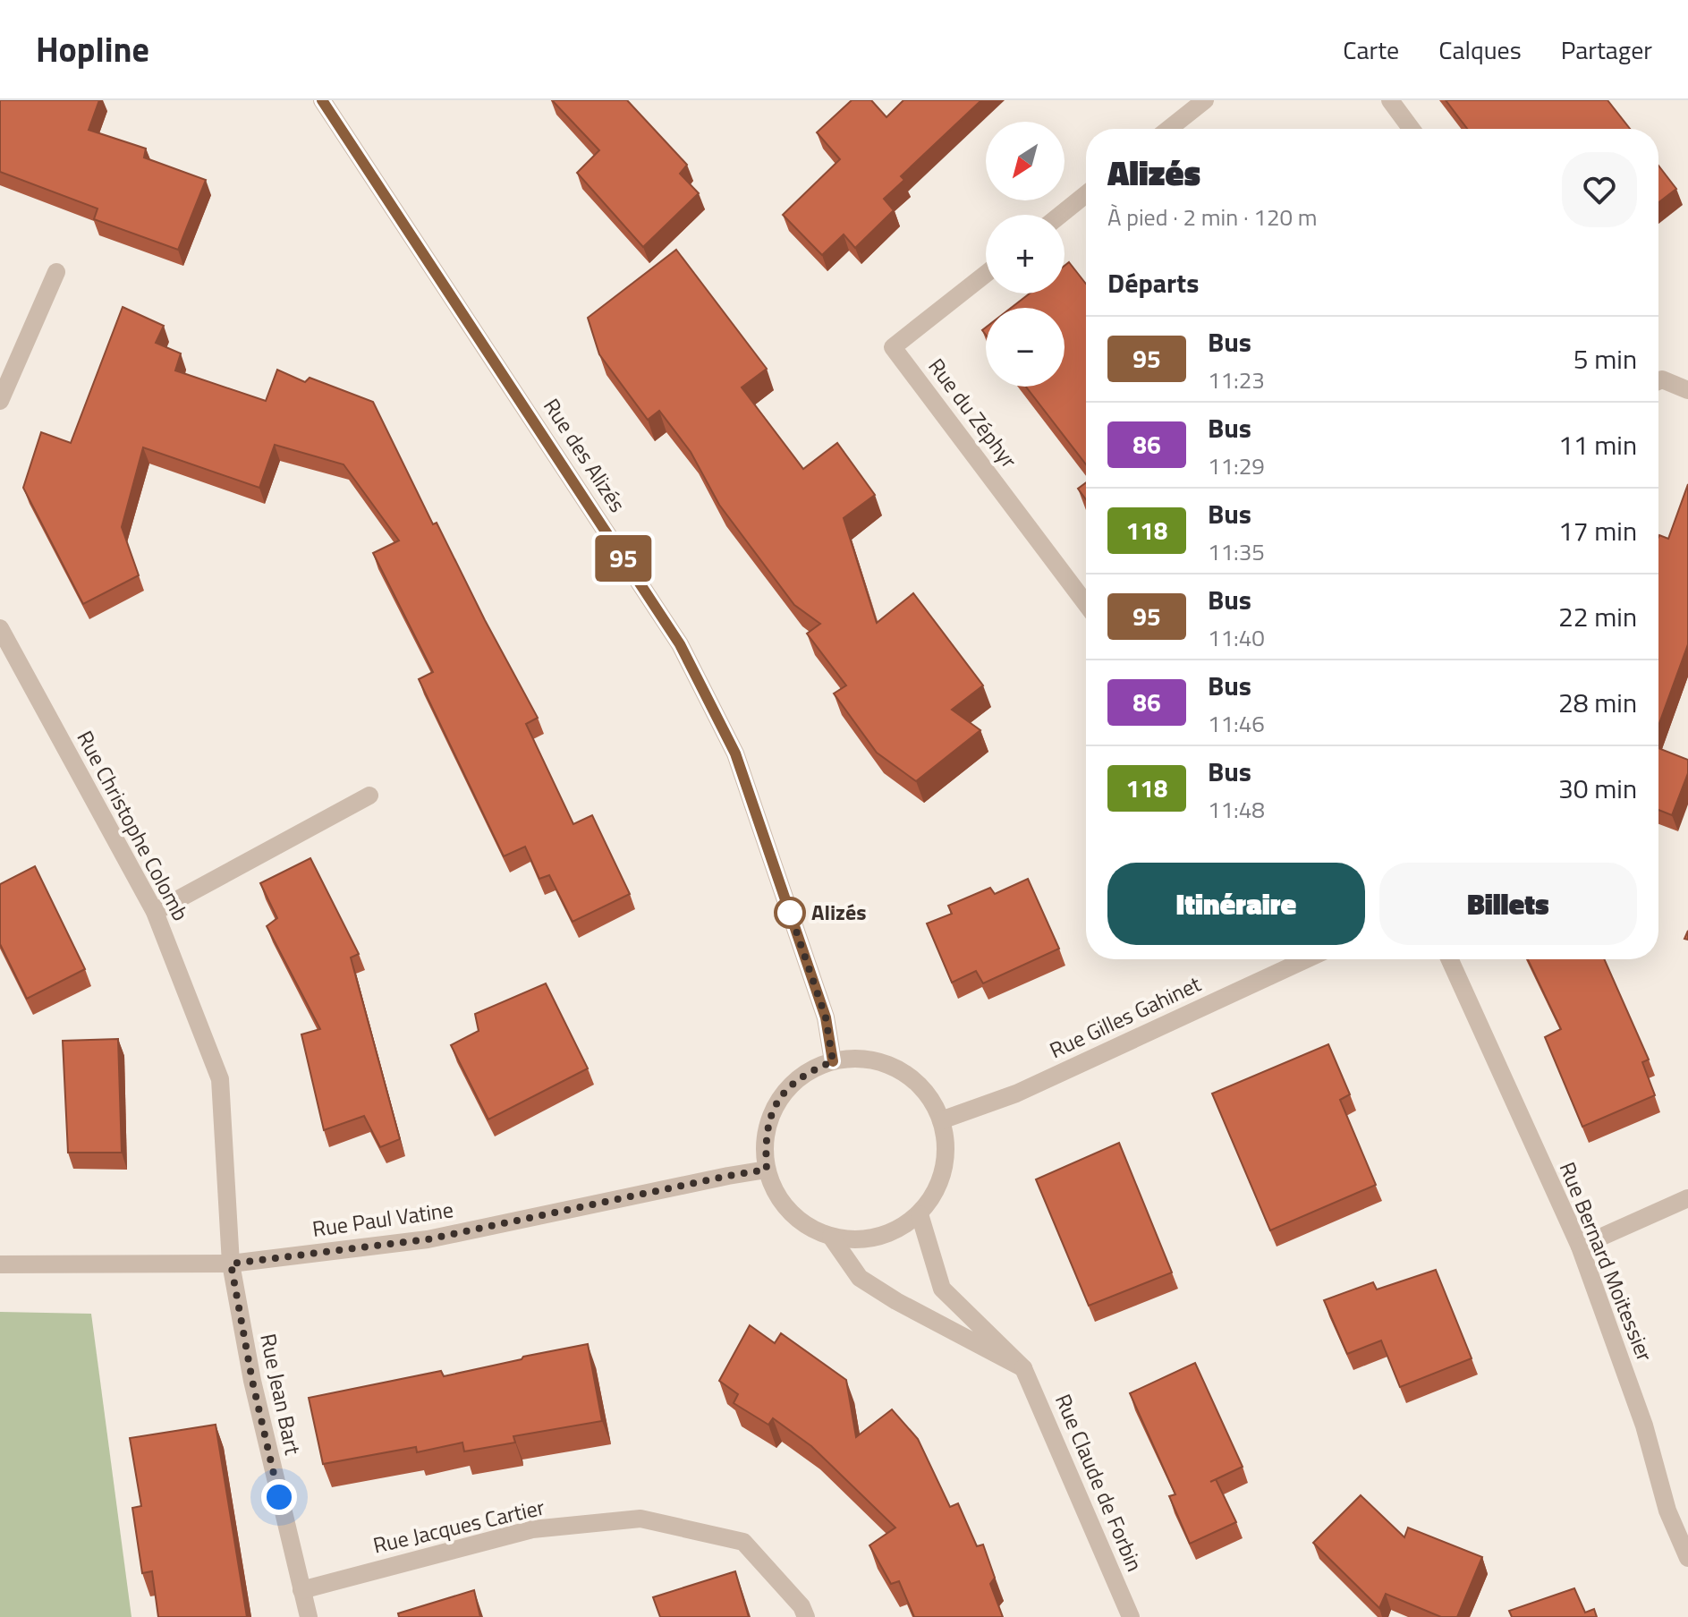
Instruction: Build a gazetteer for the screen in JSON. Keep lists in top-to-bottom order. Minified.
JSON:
{"streets":{"street":["Rue du Zéphyr","Rue des Alizés","Rue Christophe Colomb","Rue Gilles Gahinet","Rue Paul Vatine","Rue Bernard Moitessier","Rue Jean Bart","Rue Claude de Forbin","Rue Jacques Cartier"]},"crossings":[["Rue des Alizés","Rue Gilles Gahinet"],["Rue des Alizés","Rue Paul Vatine"],["Rue des Alizés","Rue Claude de Forbin"],["Rue Christophe Colomb","Rue Paul Vatine"],["Rue Christophe Colomb","Rue Jean Bart"],["Rue Gilles Gahinet","Rue Paul Vatine"],["Rue Gilles Gahinet","Rue Claude de Forbin"],["Rue Paul Vatine","Rue Jean Bart"],["Rue Paul Vatine","Rue Claude de Forbin"],["Rue Jean Bart","Rue Jacques Cartier"]],"places":["Alizés"],"lines":["bus line 95"],"north":"bottom left","page":{"header":"Hopline","nav":["Carte","Calques","Partager"],"on_map":"95","map_buttons":["+","−"],"heading":[["Alizés","À pied · 2 min · 120 m"],"Départs"],"list":[{"mark":"95","name":"Bus","note":"11:23","value":"5 min"},{"mark":"86","name":"Bus","note":"11:29","value":"11 min"},{"mark":"118","name":"Bus","note":"11:35","value":"17 min"},{"mark":"95","name":"Bus","note":"11:40","value":"22 min"},{"mark":"86","name":"Bus","note":"11:46","value":"28 min"},{"mark":"118","name":"Bus","note":"11:48","value":"30 min"}],"buttons":["Itinéraire","Billets"]}}
